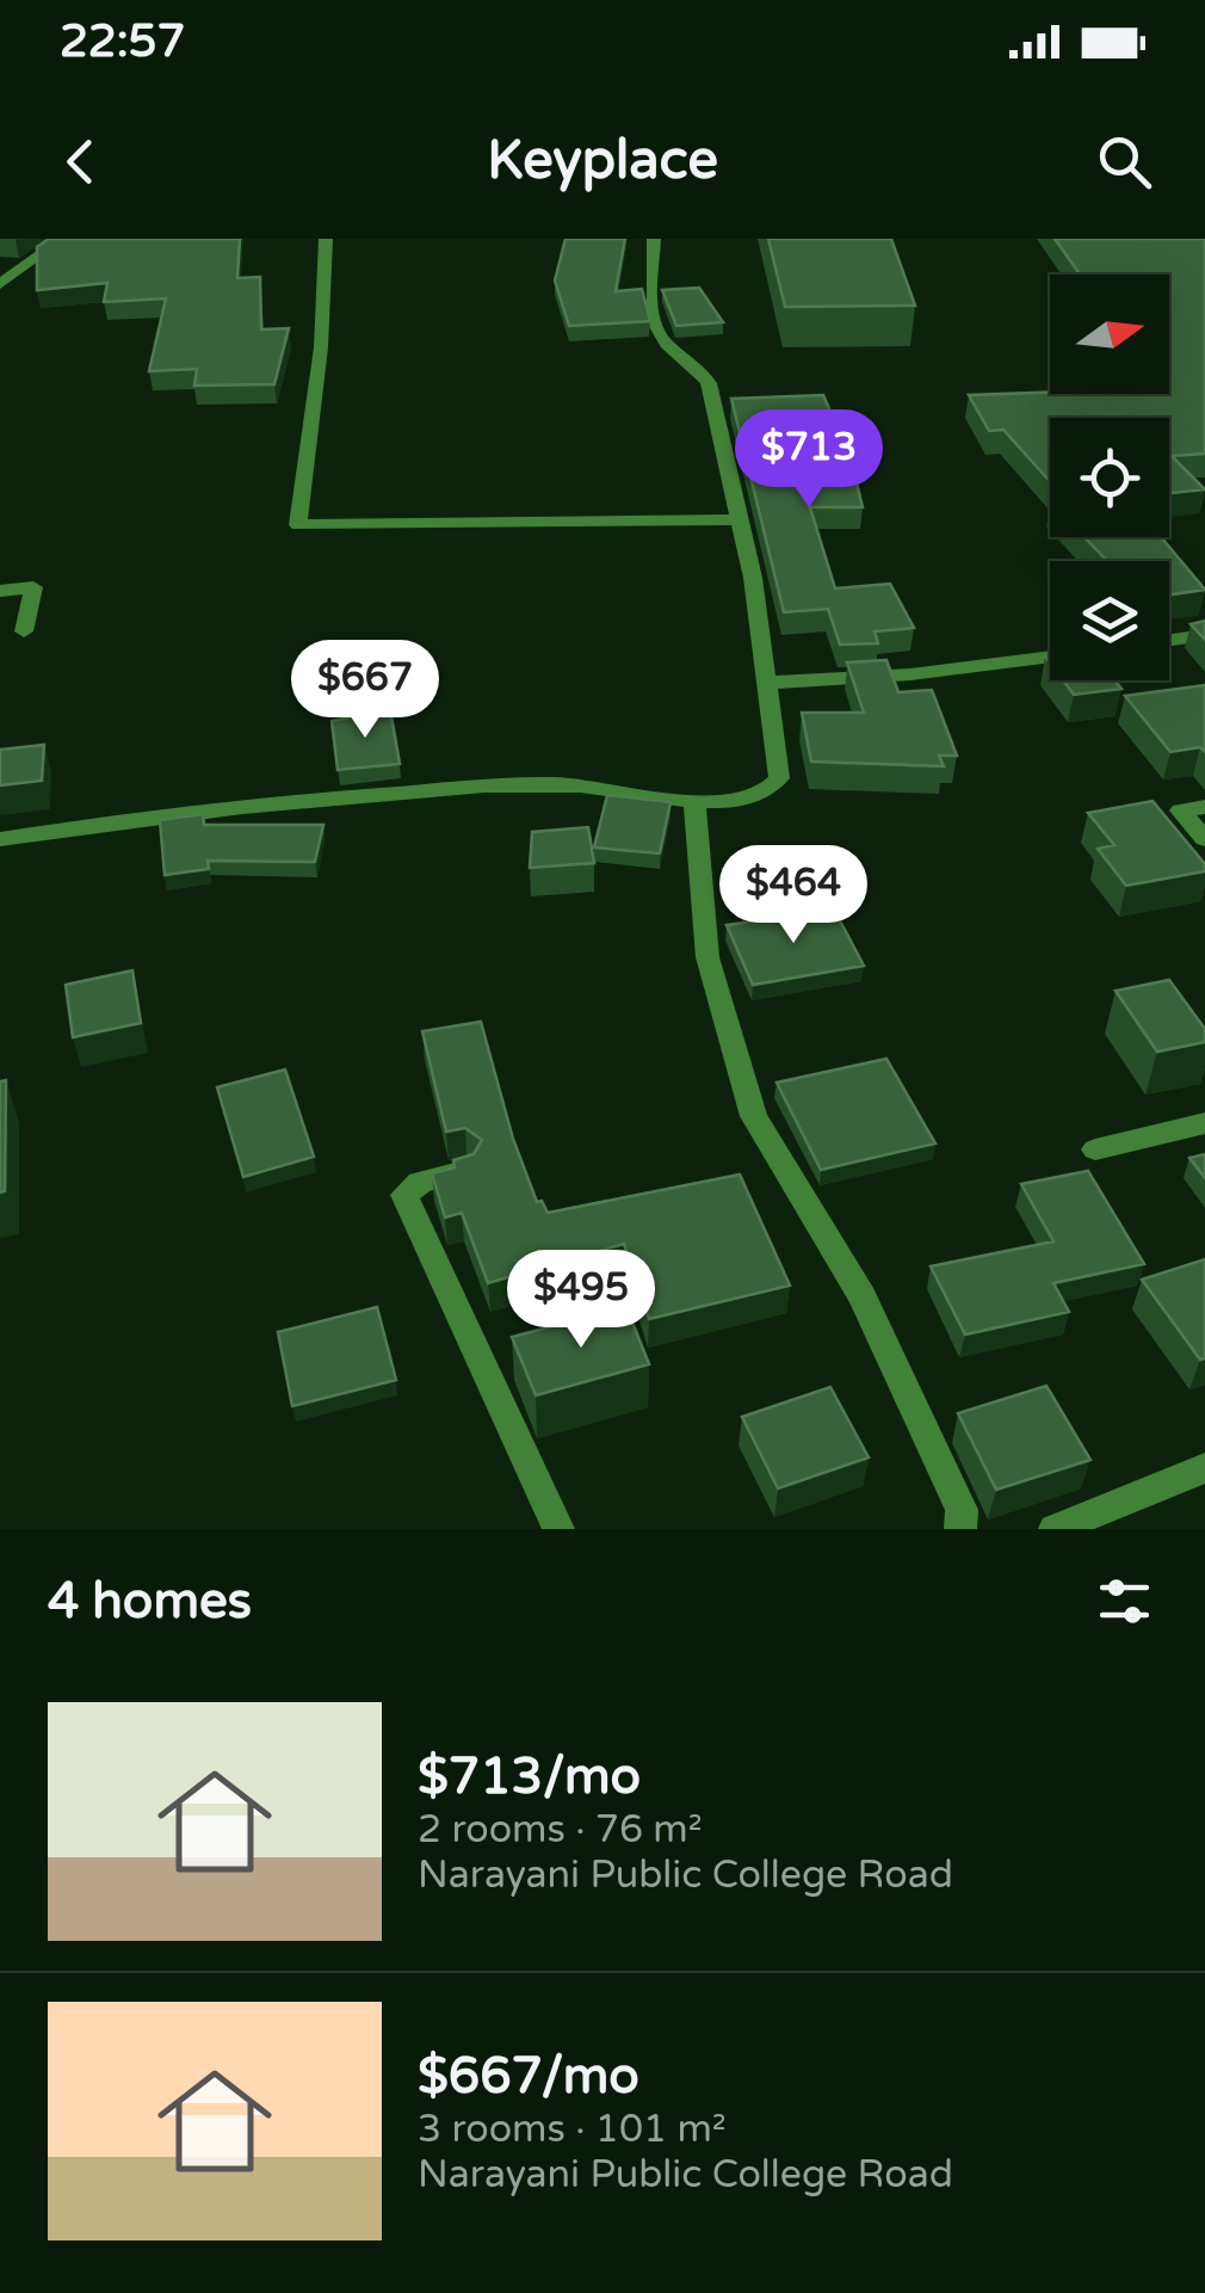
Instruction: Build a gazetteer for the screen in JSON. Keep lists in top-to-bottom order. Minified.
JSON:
{"north":"right","page":{"status":"22:57","header":"Keyplace","price":["$713","$667","$464","$495"],"heading":"4 homes","list":[{"name":"$713/mo","note":"2 rooms · 76 m² · Narayani Public College Road"},{"name":"$667/mo","note":"3 rooms · 101 m² · Narayani Public College Road"}]}}
